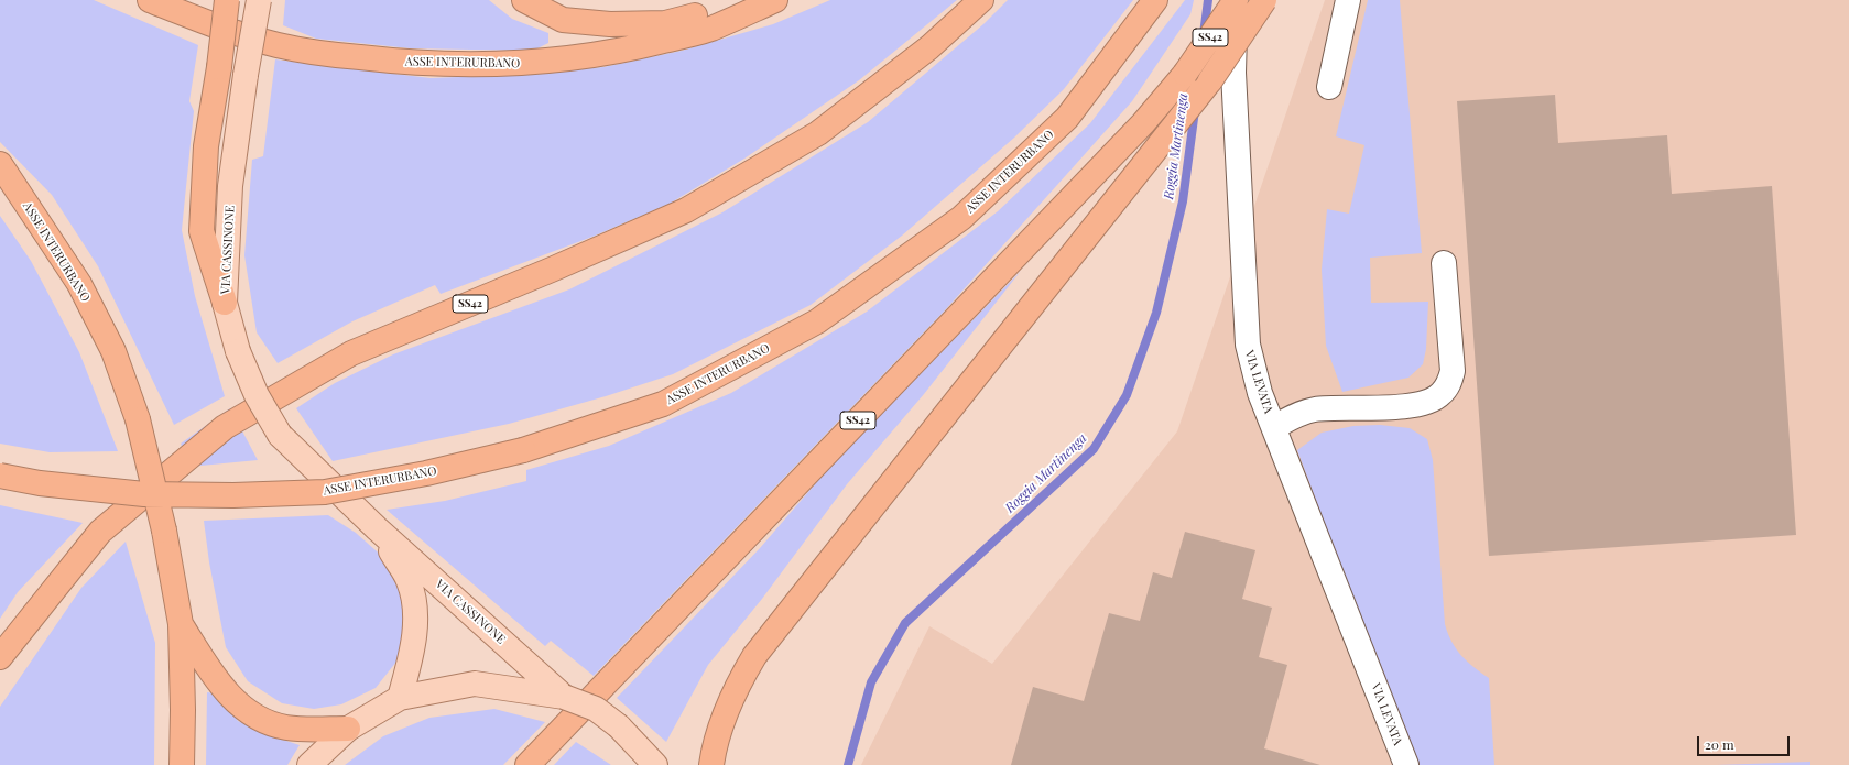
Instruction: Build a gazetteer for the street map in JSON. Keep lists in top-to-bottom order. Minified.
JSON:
{"streets":{"highway":["SS42","ASSE INTERURBANO"],"main road":["VIA CASSINONE"],"street":["VIA LEVATA"]},"crossings":[["SS42","VIA LEVATA"]],"water":["Roggia Martinenga"],"scale_bar":"20 m"}
